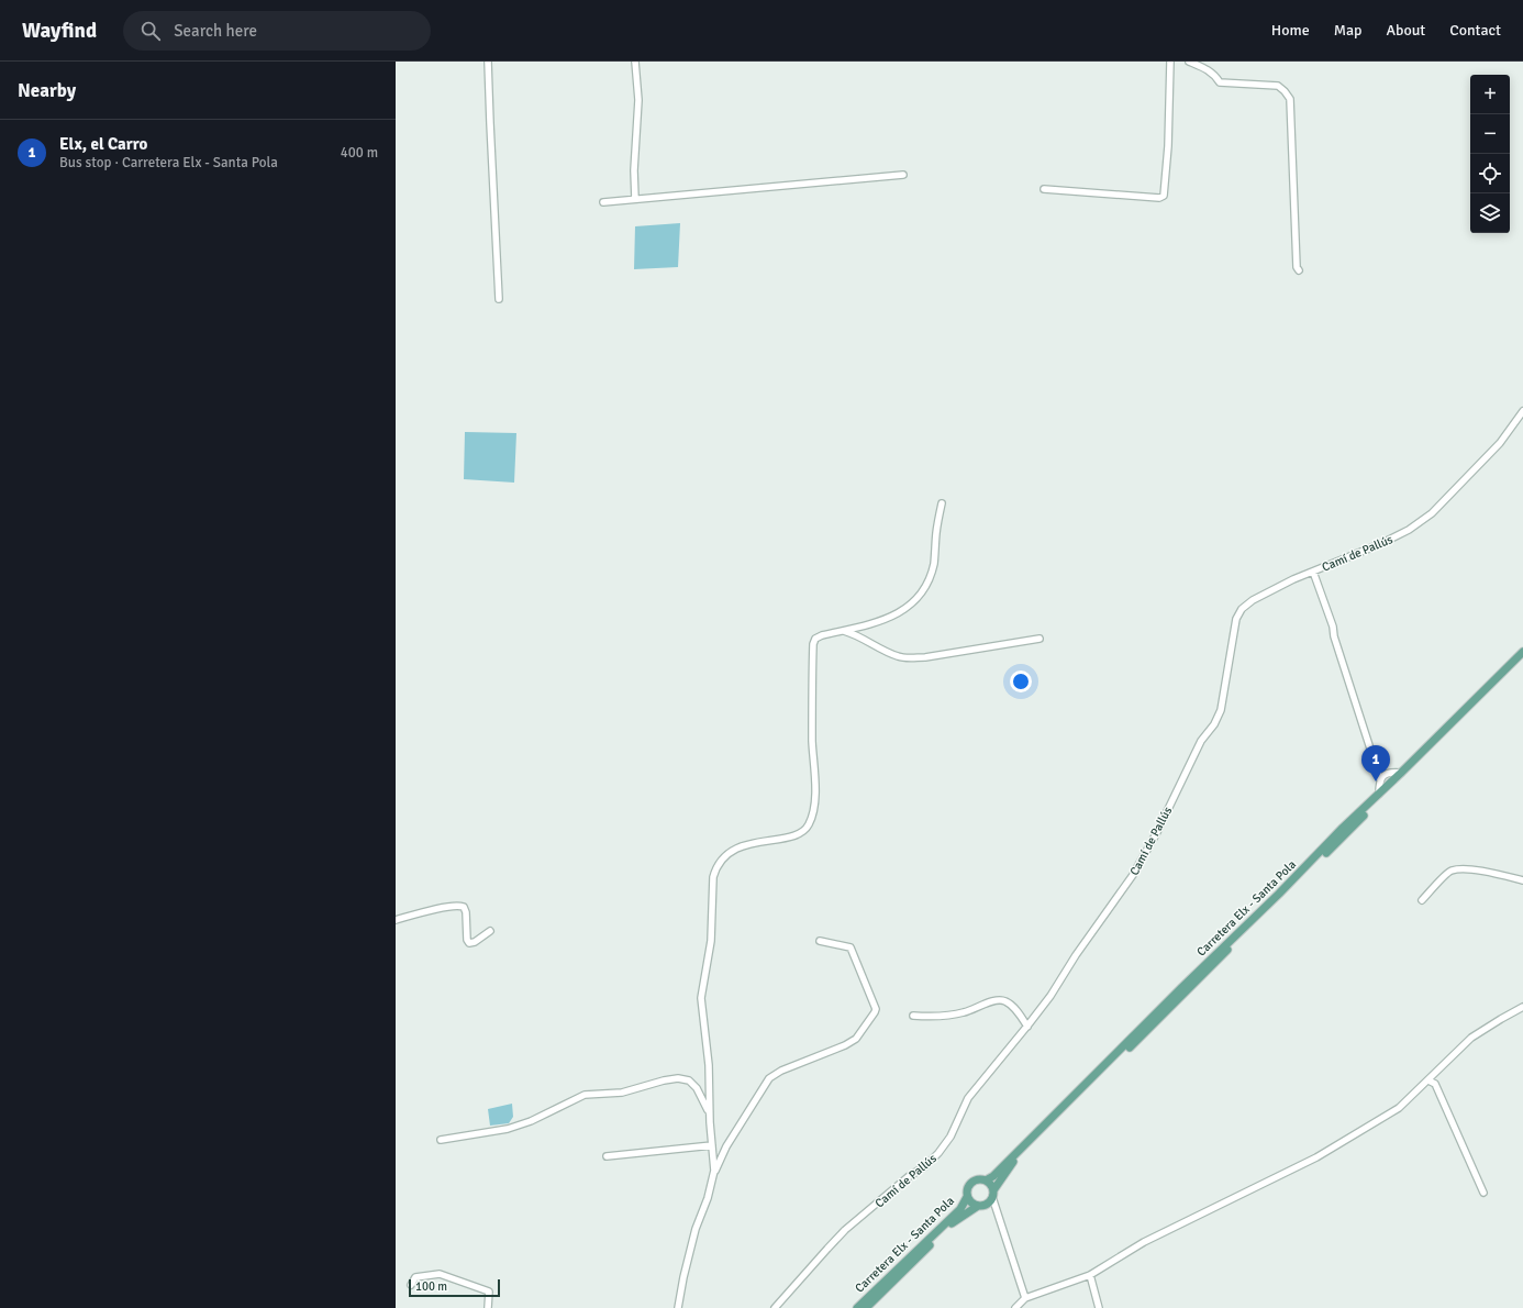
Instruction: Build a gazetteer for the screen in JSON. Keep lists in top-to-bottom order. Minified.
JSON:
{"streets":{"main road":["Carretera Elx - Santa Pola"],"street":["Camí de Pallús"]},"scale_bar":"100 m","page":{"header":"Wayfind","search":"Search here","nav":["Home","Map","About","Contact"],"heading":"Nearby","map_buttons":["+","−"],"list":[{"mark":"1","name":"Elx, el Carro","note":"Bus stop · Carretera Elx - Santa Pola","value":"400 m"}],"pins":"1","scale":"100 m"}}
